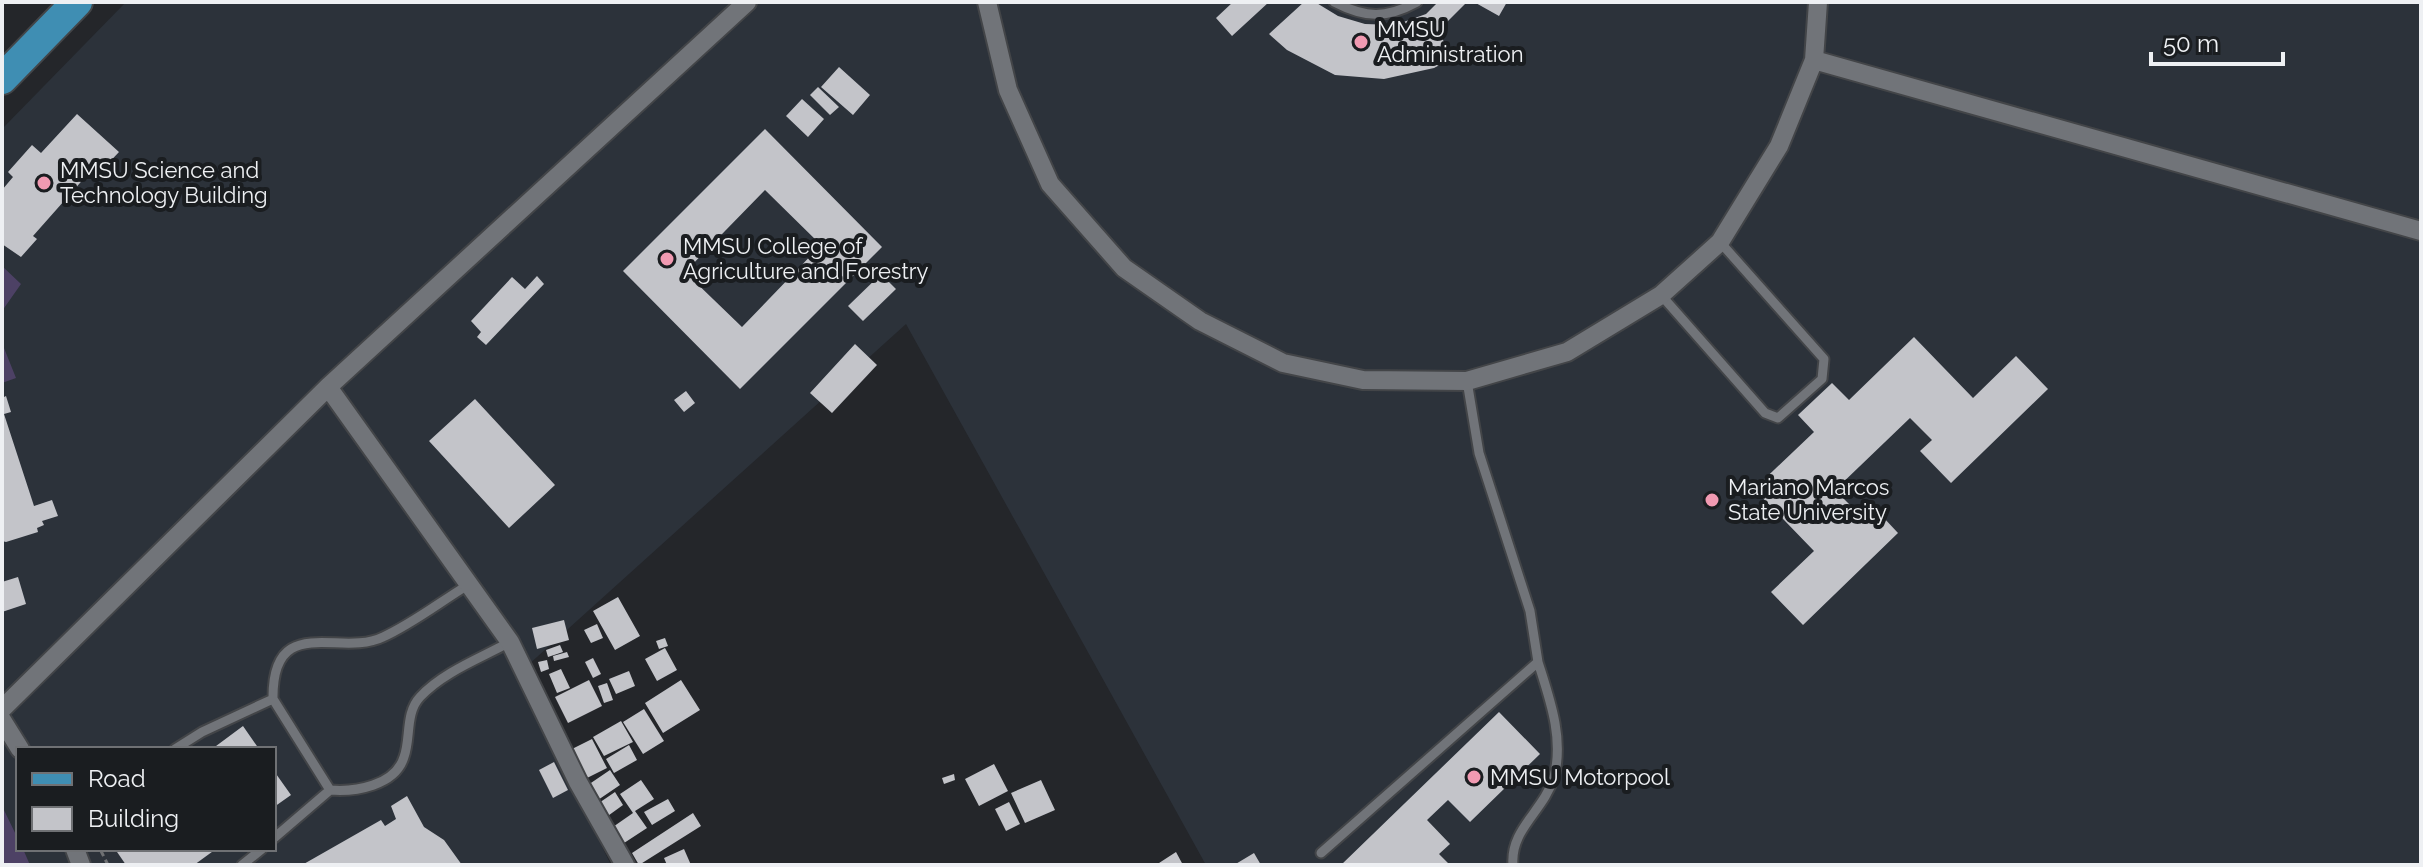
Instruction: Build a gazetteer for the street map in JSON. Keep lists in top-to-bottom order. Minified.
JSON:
{"places":["MMSU Administration","MMSU Science and Technology Building","MMSU College of Agriculture and Forestry","Mariano Marcos State University","MMSU Motorpool"],"legend":["Road","Building"],"scale_bar":"50 m"}
